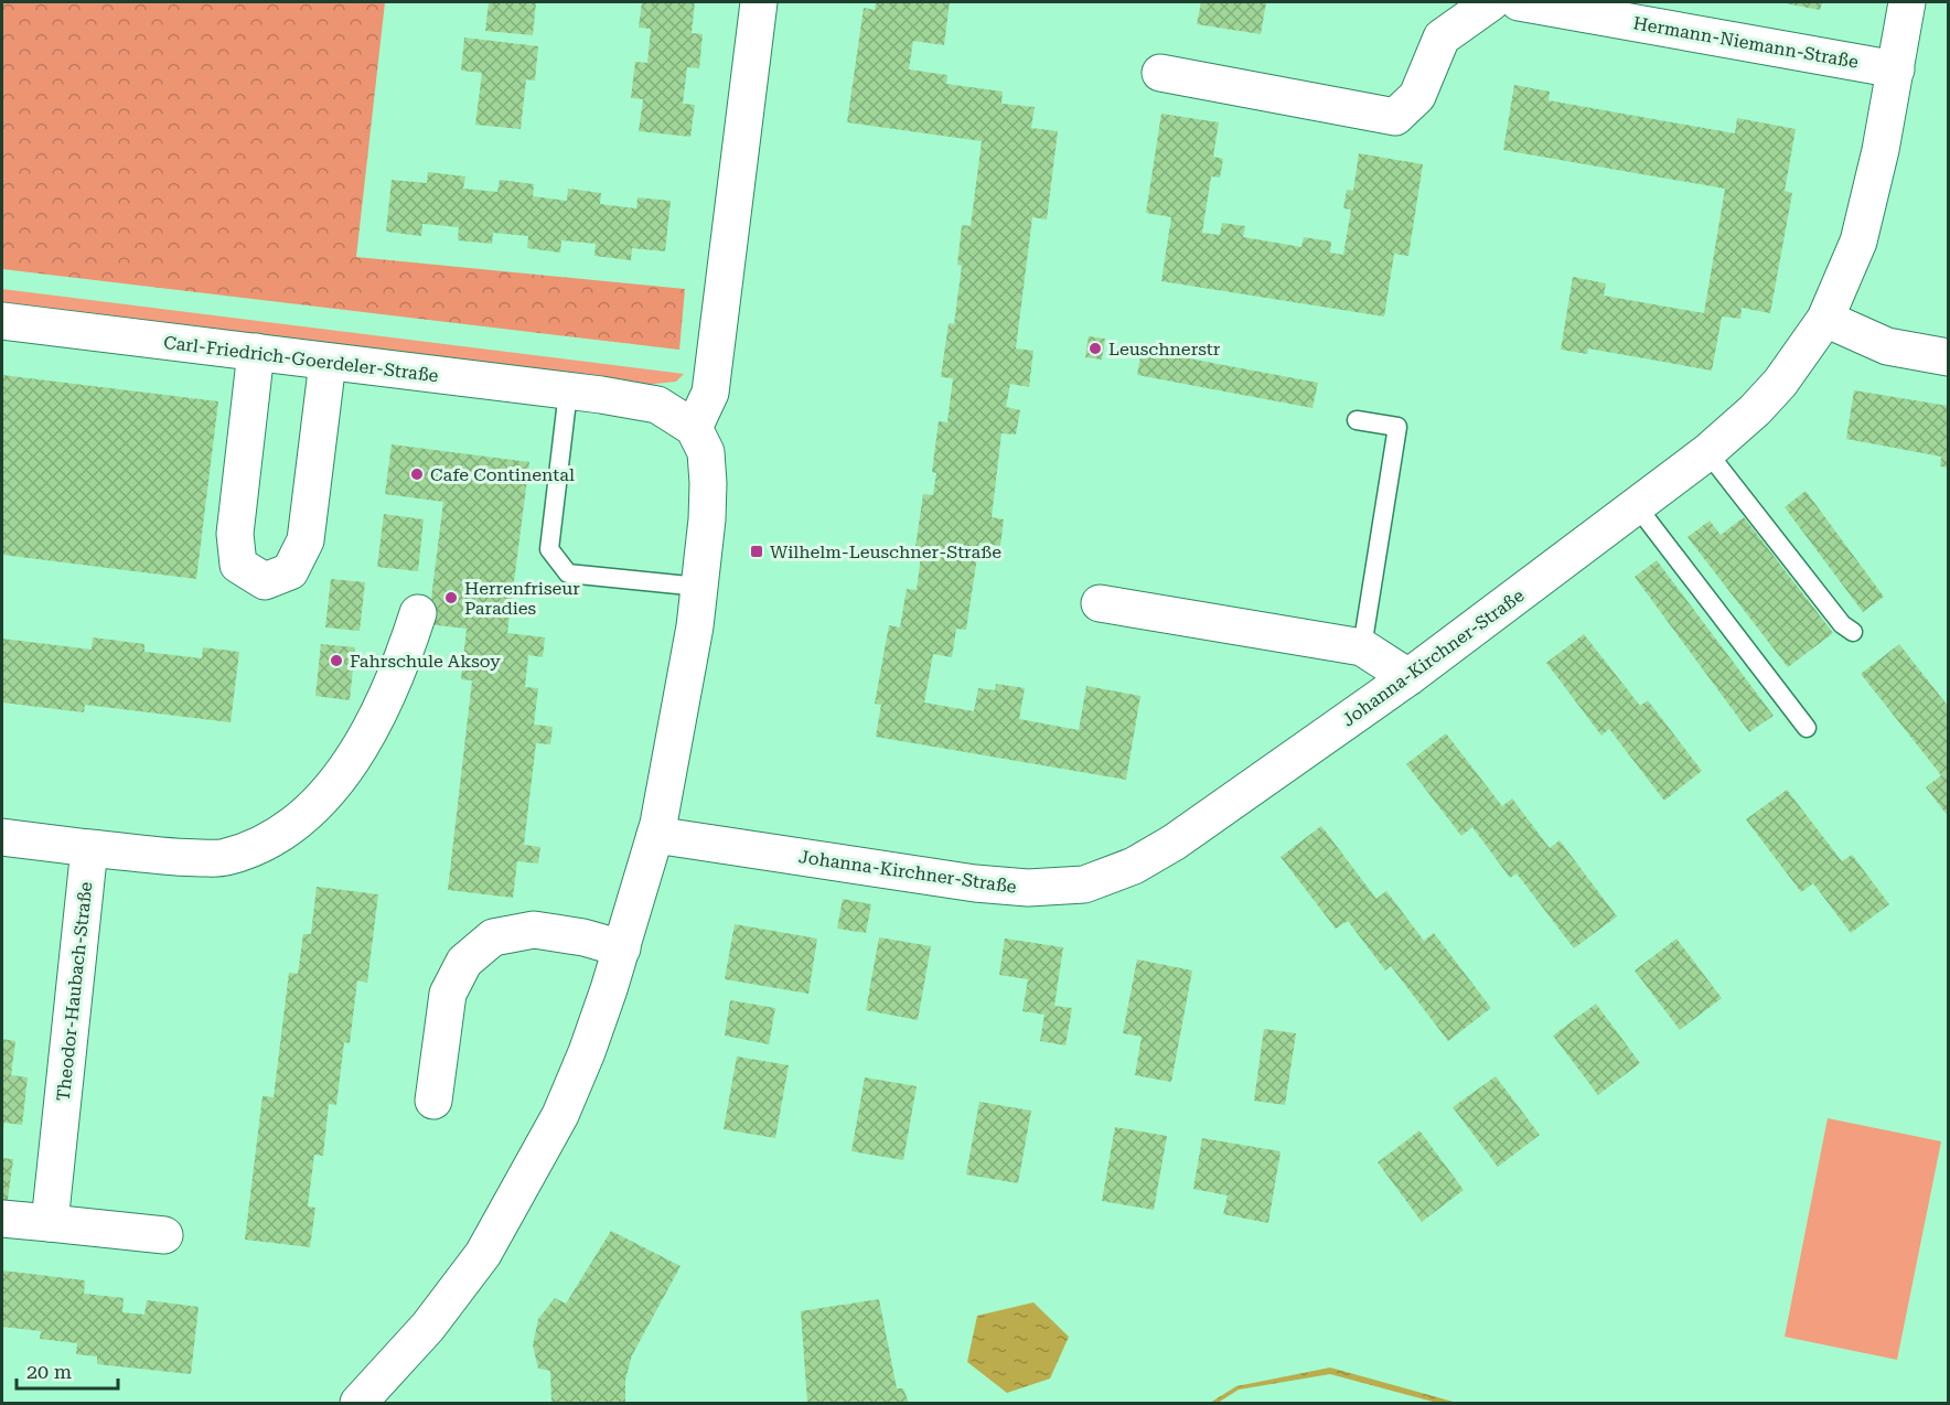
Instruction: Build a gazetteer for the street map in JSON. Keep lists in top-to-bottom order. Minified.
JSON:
{"streets":{"street":["Hermann-Niemann-Straße","Carl-Friedrich-Goerdeler-Straße","Johanna-Kirchner-Straße","Theodor-Haubach-Straße"]},"crossings":[["Hermann-Niemann-Straße","Johanna-Kirchner-Straße"]],"places":{"other":["Leuschnerstr","Cafe Continental","Herrenfriseur Paradies","Fahrschule Aksoy"],"transit":["Wilhelm-Leuschner-Straße"]},"scale_bar":"20 m"}
